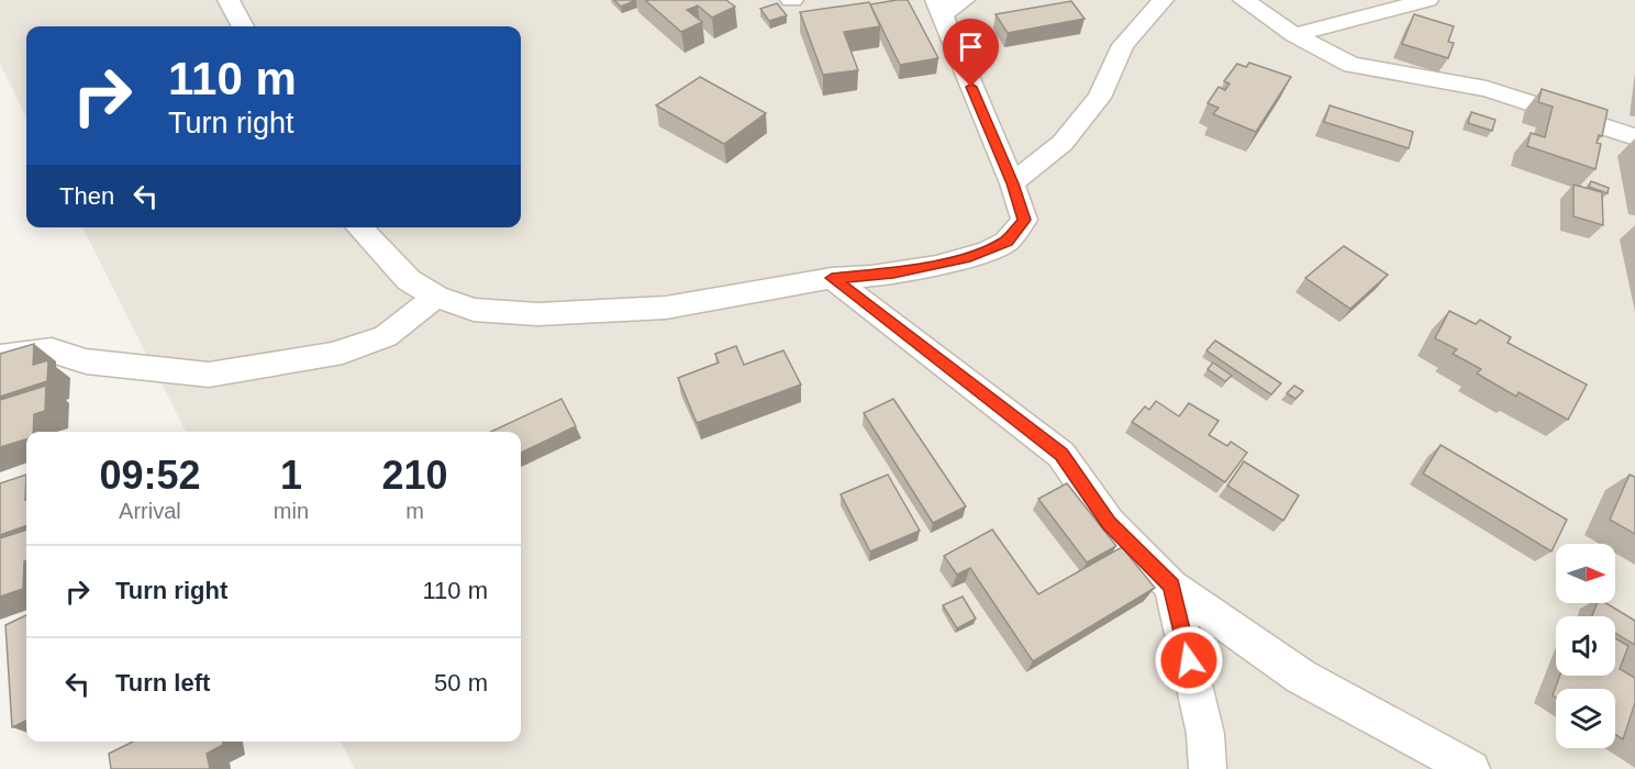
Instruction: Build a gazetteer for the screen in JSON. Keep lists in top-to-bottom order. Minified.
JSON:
{"north":"right","page":{"turn":["110 m","Turn right"],"then":"Then","eta":["09:52","Arrival","1","min","210","m"],"list":[{"name":"Turn right","value":"110 m"},{"name":"Turn left","value":"50 m"}]}}
